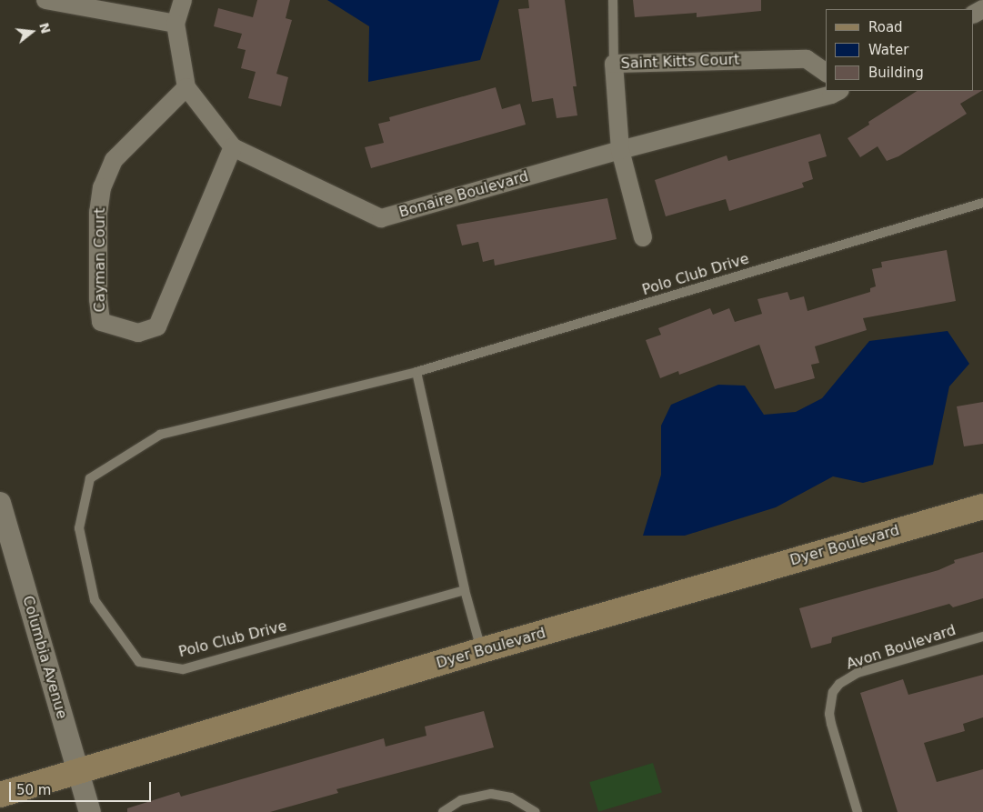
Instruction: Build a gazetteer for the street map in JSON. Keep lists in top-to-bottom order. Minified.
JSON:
{"streets":{"main road":["Dyer Boulevard"],"street":["Saint Kitts Court","Bonaire Boulevard","Cayman Court","Columbia Avenue"],"lane":["Polo Club Drive","Avon Boulevard"]},"crossings":[["Saint Kitts Court","Bonaire Boulevard"],["Bonaire Boulevard","Cayman Court"],["Dyer Boulevard","Columbia Avenue"]],"legend":["Road","Water","Building"],"scale_bar":"50 m","north":"right"}
